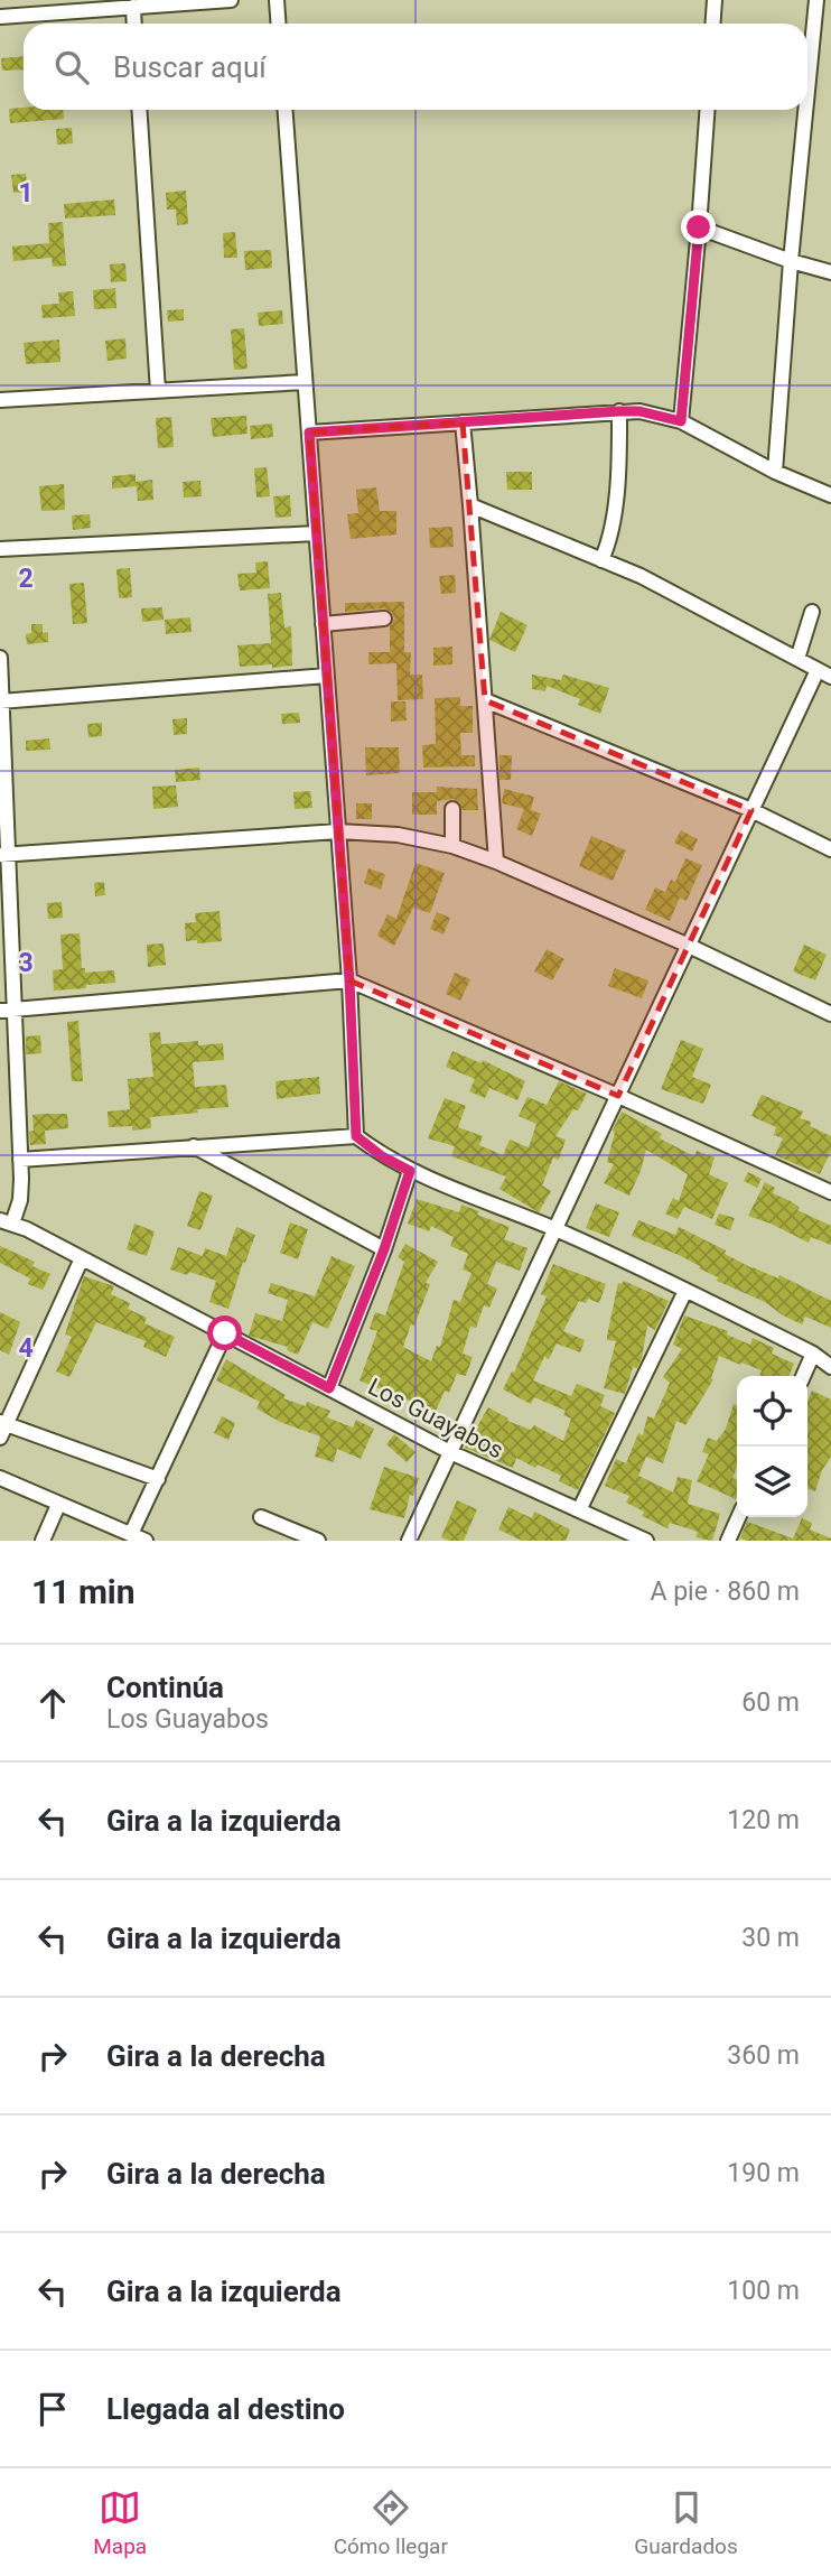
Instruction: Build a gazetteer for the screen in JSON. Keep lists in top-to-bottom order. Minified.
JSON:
{"streets":{"street":["Los Guayabos"]},"page":{"search":"Buscar aquí","heading":["11 min","A pie · 860 m"],"list":[["Continúa","Los Guayabos","60 m"],["Gira a la izquierda","120 m"],["Gira a la izquierda","30 m"],["Gira a la derecha","360 m"],["Gira a la derecha","190 m"],["Gira a la izquierda","100 m"],"Llegada al destino"],"nav":["Mapa","Cómo llegar","Guardados"]},"grid":{"rows":["1","2","3","4"]}}
